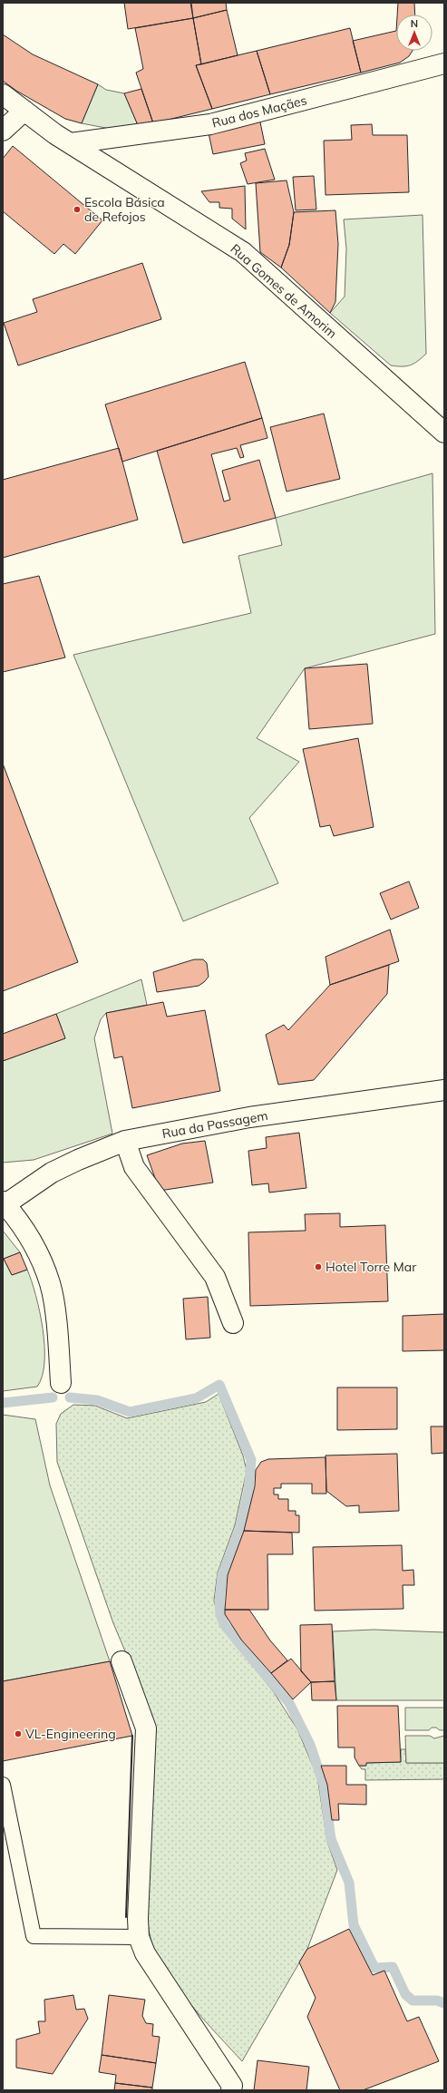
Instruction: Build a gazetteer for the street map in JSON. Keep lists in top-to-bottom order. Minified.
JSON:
{"streets":{"street":["Rua dos Maçães","Rua Gomes de Amorim","Rua da Passagem"]},"crossings":[["Rua dos Maçães","Rua Gomes de Amorim"]],"places":["Escola Básica de Refojos","Hotel Torre Mar","VL-Engineering"],"north":"top"}
